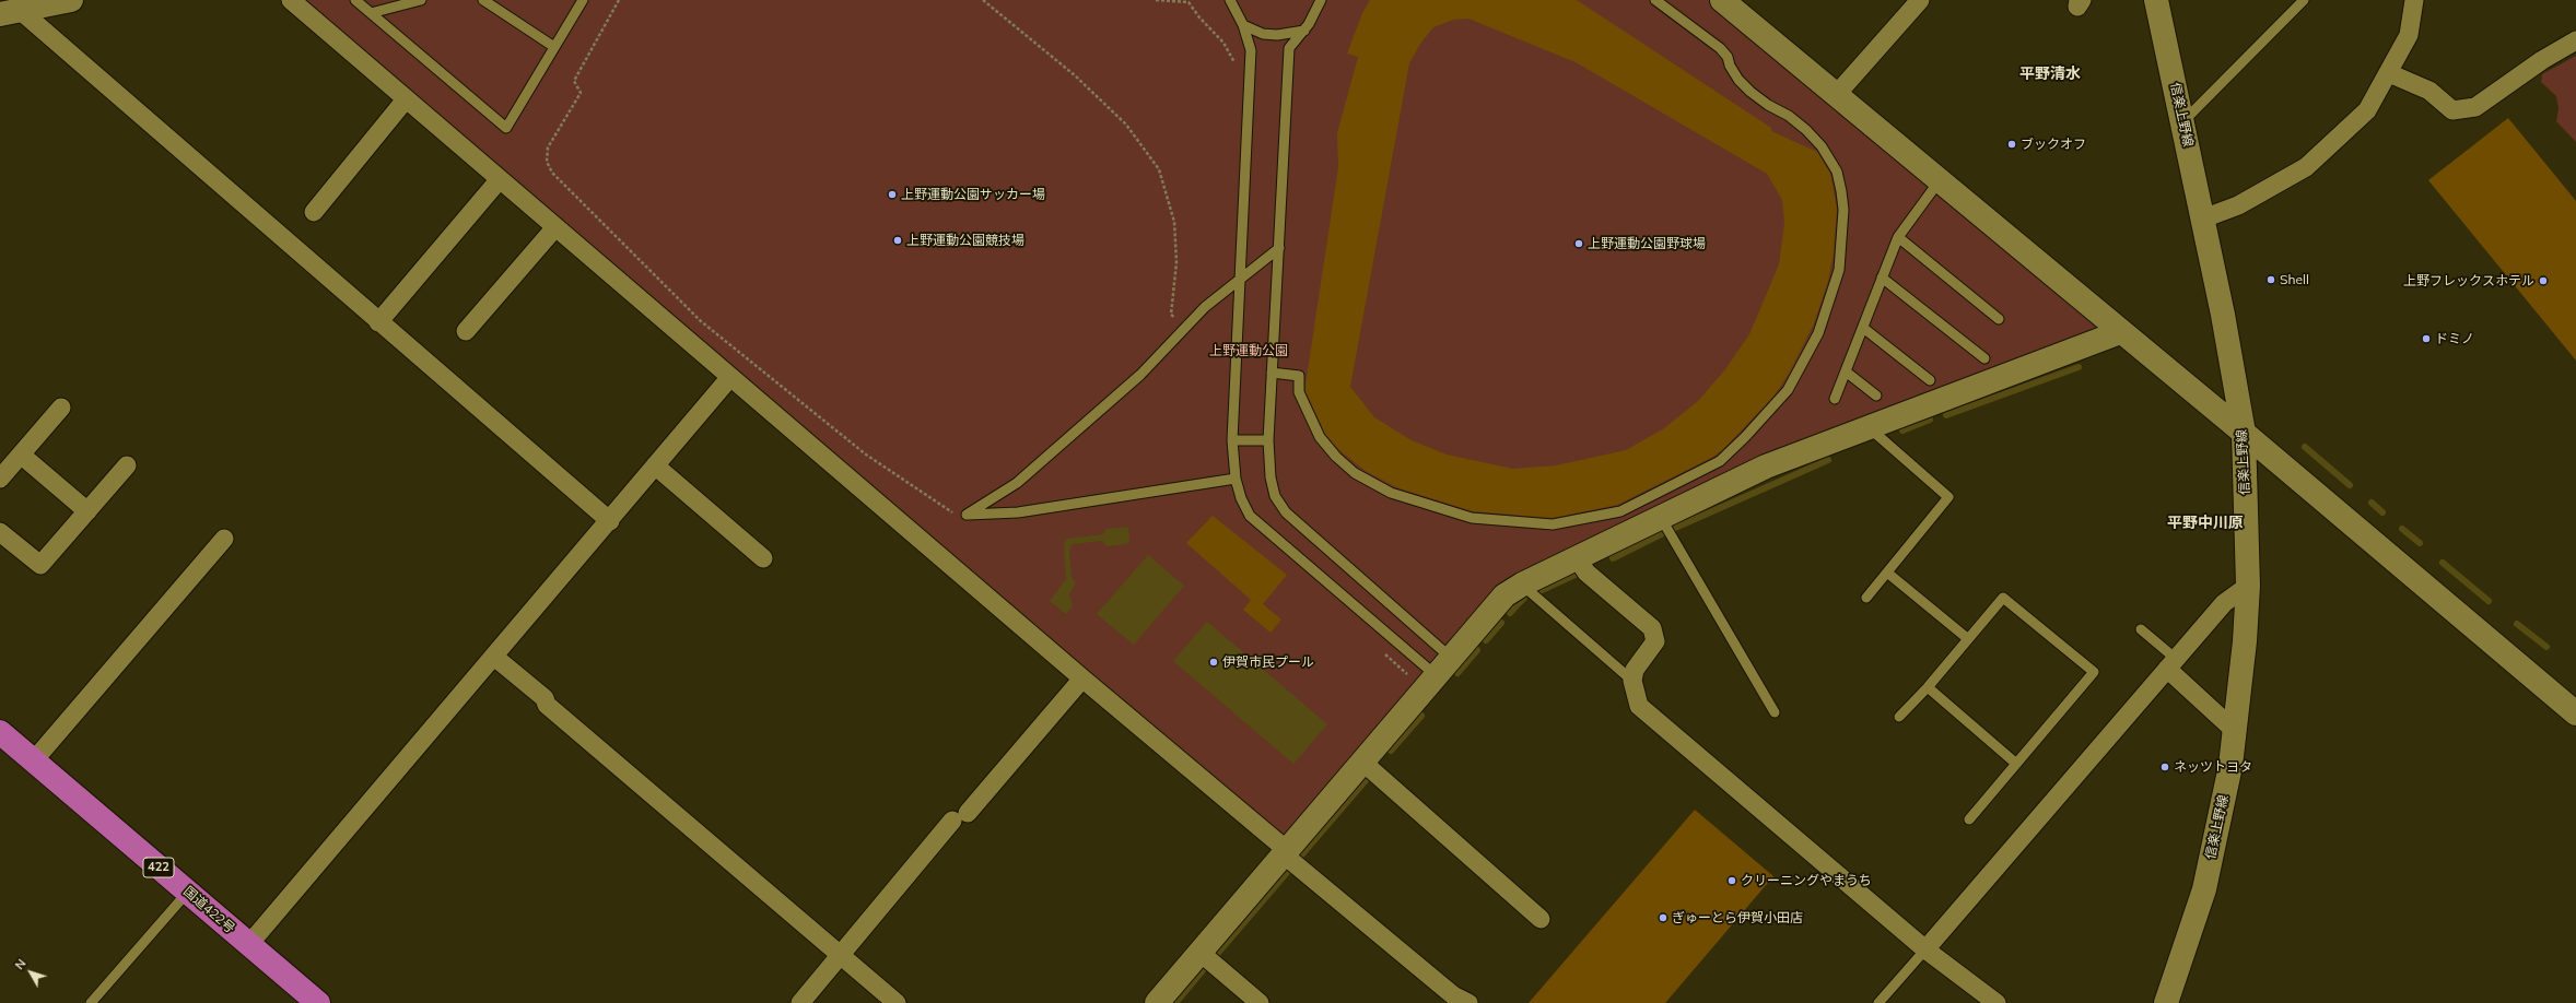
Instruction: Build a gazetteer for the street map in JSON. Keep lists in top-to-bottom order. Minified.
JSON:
{"streets":{"highway":["422","国道422号"],"street":["信楽上野線"]},"districts":["平野清水","平野中川原"],"parks":["上野運動公園"],"places":["ブックオフ","上野運動公園サッカー場","上野運動公園競技場","上野運動公園野球場","Shell","上野フレックスホテル","ドミノ","伊賀市民プール","ネッツトヨタ","クリーニングやまうち","ぎゅーとら伊賀小田店"],"north":"top left"}
